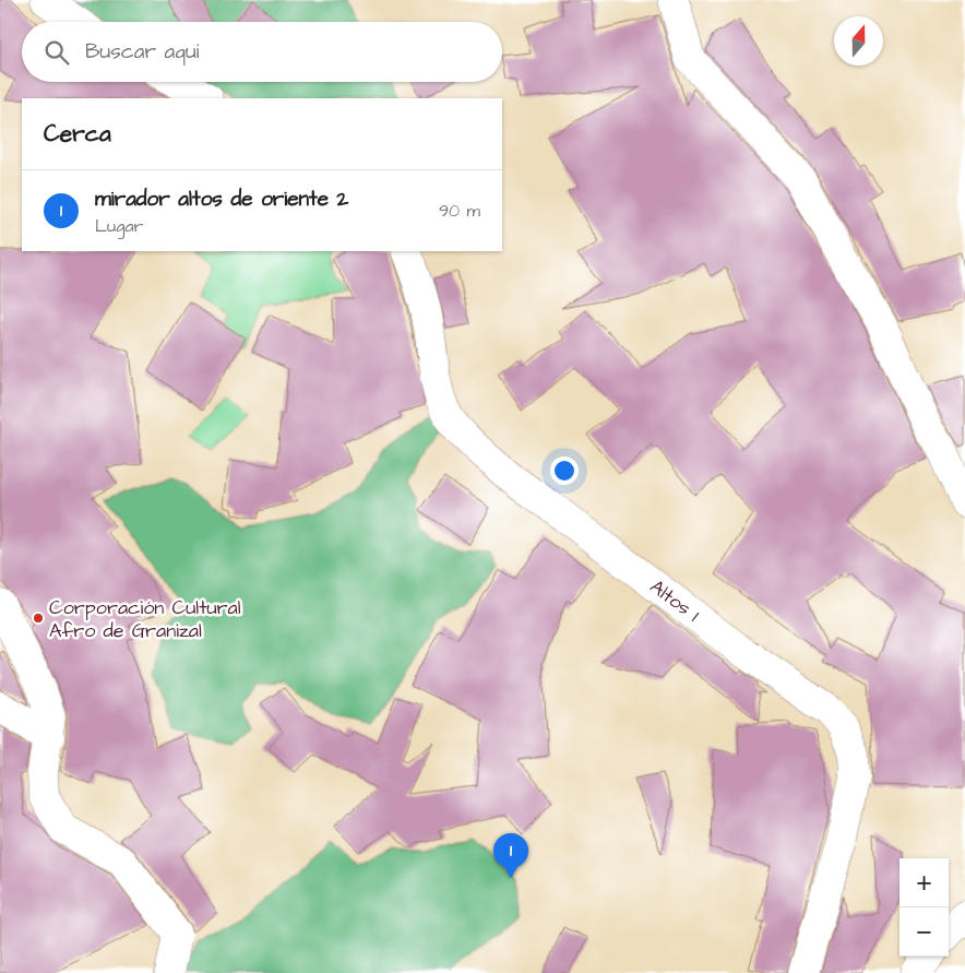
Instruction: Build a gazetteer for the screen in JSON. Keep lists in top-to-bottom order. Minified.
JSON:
{"streets":{"street":["Altos 1"]},"places":["Corporación Cultural Afro de Granizal"],"north":"top","page":{"search":"Buscar aquí","heading":"Cerca","list":[{"mark":"1","name":"mirador altos de oriente 2","note":"Lugar","value":"90 m"}],"pins":"1","map_buttons":["+","−"]}}
